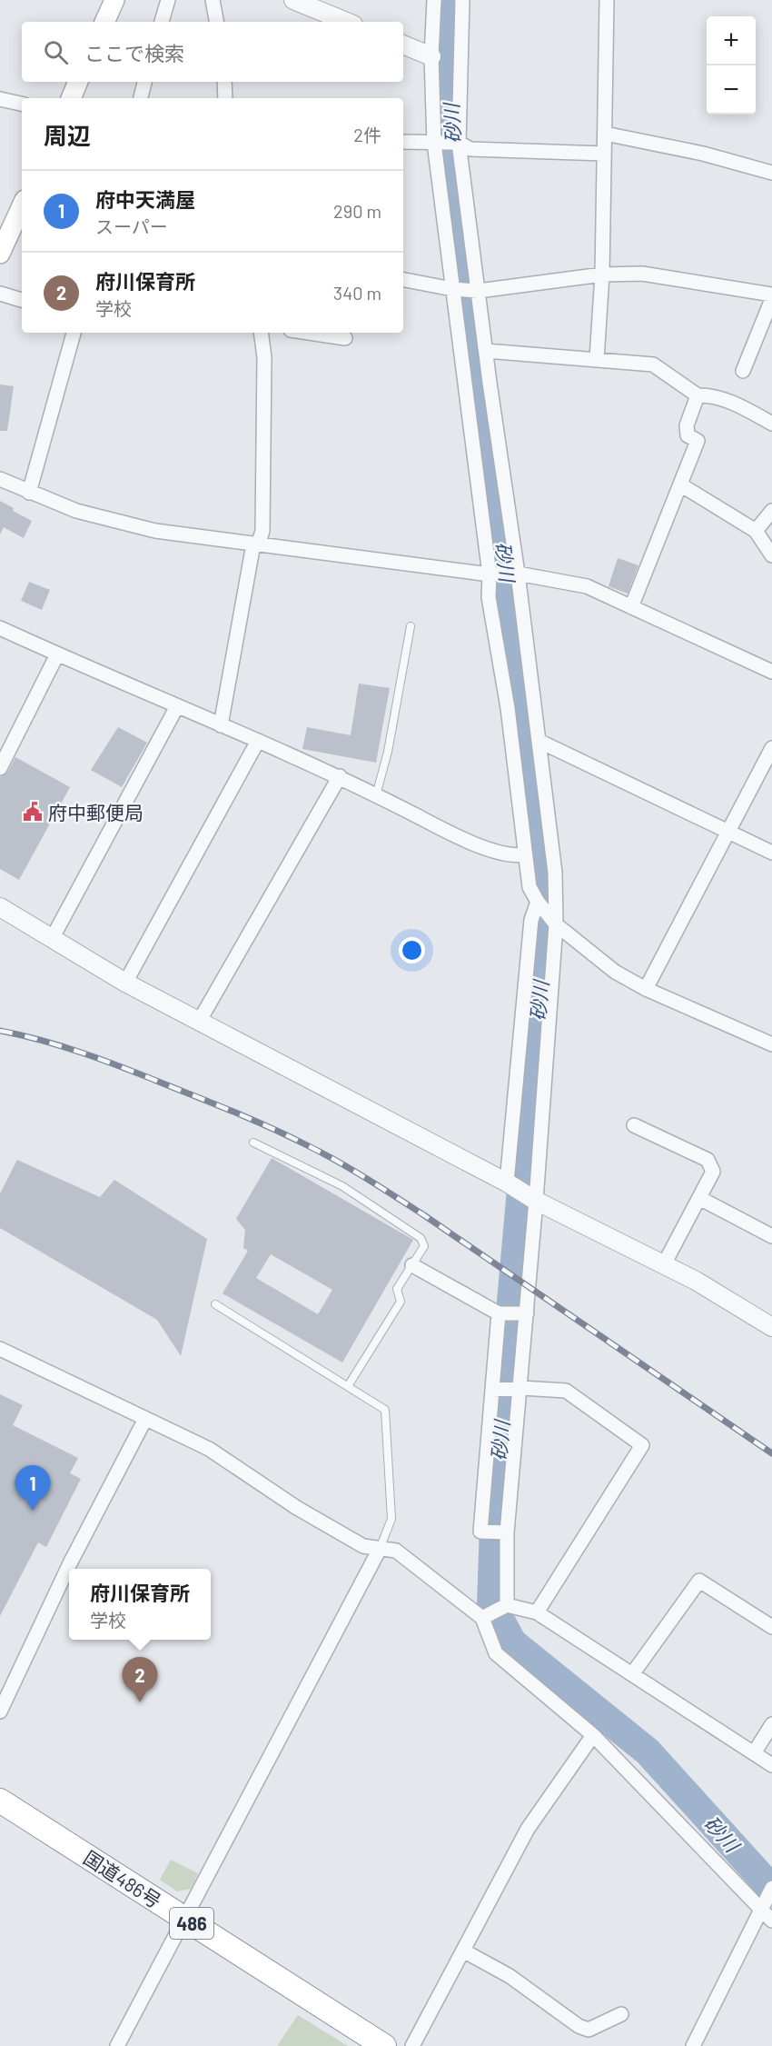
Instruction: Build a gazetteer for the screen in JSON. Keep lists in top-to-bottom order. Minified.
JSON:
{"streets":{"highway":["国道486号","486"]},"water":["砂川"],"places":{"public building":["府中郵便局"]},"page":{"map_buttons":["+","−"],"search":"ここで検索","heading":["周辺","2件"],"list":[{"mark":"1","name":"府中天満屋","note":"スーパー","value":"290 m"},{"mark":"2","name":"府川保育所","note":"学校","value":"340 m"}],"pins":["1","2"],"popup":["府川保育所","学校"]}}
